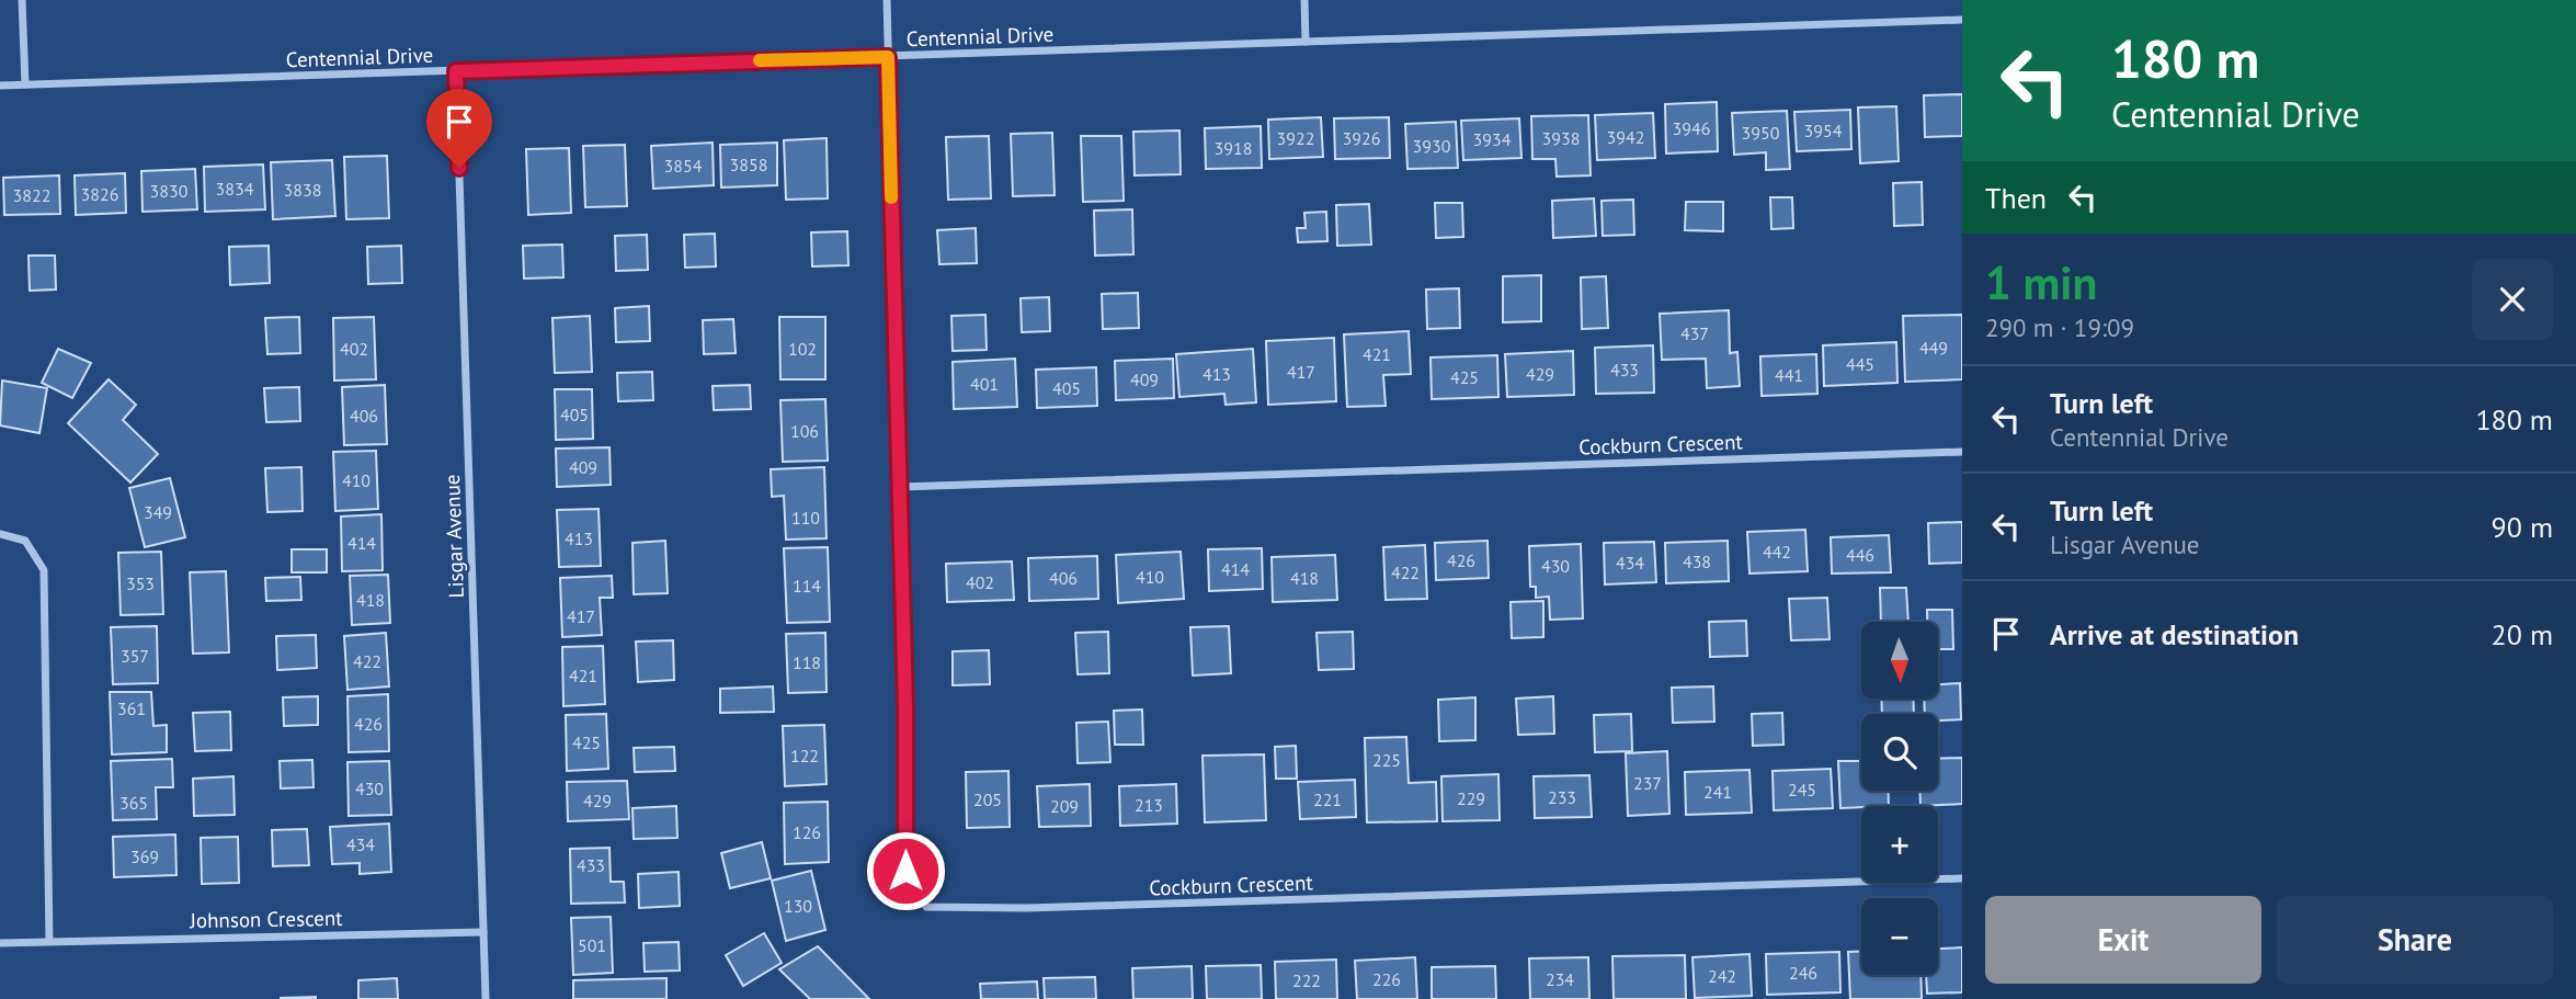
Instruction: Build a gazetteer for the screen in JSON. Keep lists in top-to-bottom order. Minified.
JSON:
{"streets":{"street":["Centennial Drive","Cockburn Crescent","Lisgar Avenue","Johnson Crescent"]},"crossings":[["Centennial Drive","Cockburn Crescent"],["Centennial Drive","Lisgar Avenue"],["Lisgar Avenue","Johnson Crescent"]],"house_numbers":["3946","3954","3950","3942","3922","3926","3938","3934","3930","3918","3858","3854","3834","3838","3830","3826","3822","437","449","402","102","421","445","433","417","413","429","441","425","409","401","405","405","406","106","409","410","349","110","413","414","442","446","426","438","434","430","414","422","410","406","418","402","353","114","418","417","357","422","118","421","361","426","425","122","225","237","430","245","241","233","229","205","221","429","365","213","209","126","434","369","433","130","501","246","242","226","234","222"],"north":"bottom","page":{"turn":["180 m","Centennial Drive"],"then":"Then","heading":["1 min","290 m · 19:09"],"list":[{"name":"Turn left","note":"Centennial Drive","value":"180 m"},{"name":"Turn left","note":"Lisgar Avenue","value":"90 m"},{"name":"Arrive at destination","value":"20 m"}],"map_buttons":["+","−"],"buttons":["Exit","Share"]}}
